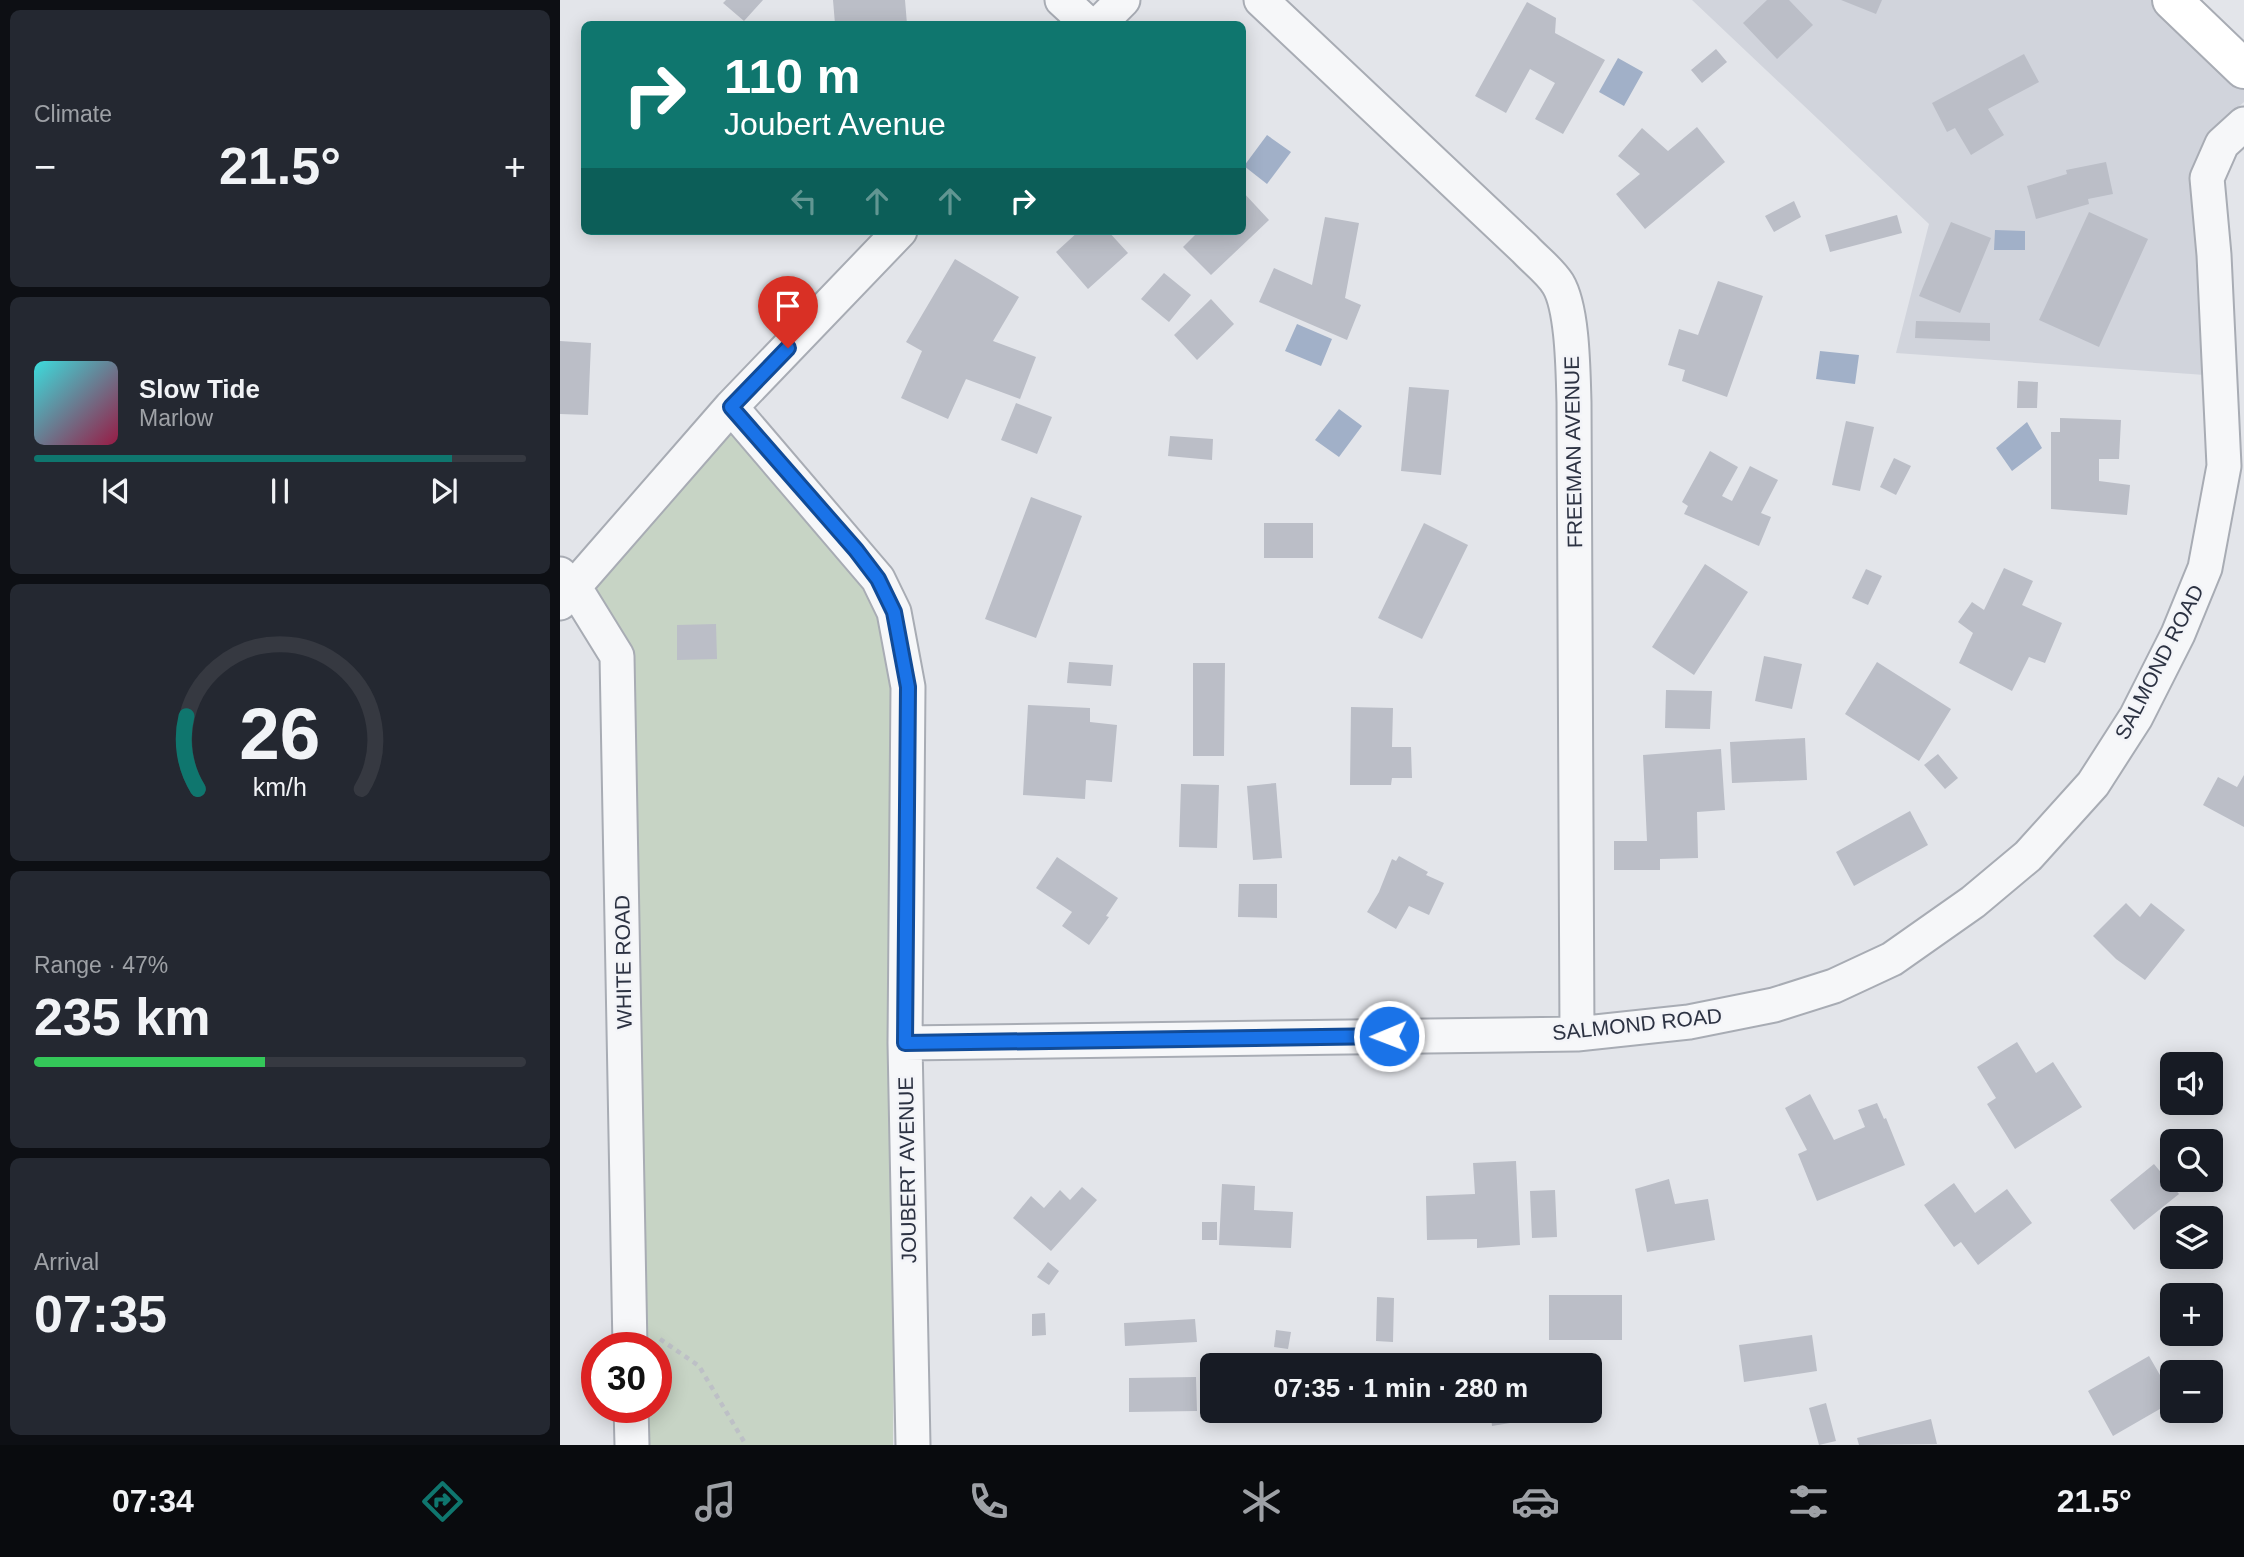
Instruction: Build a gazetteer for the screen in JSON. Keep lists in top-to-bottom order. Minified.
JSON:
{"streets":{"street":["FREEMAN AVENUE","SALMOND ROAD","WHITE ROAD","JOUBERT AVENUE"]},"crossings":[["FREEMAN AVENUE","SALMOND ROAD"],["SALMOND ROAD","JOUBERT AVENUE"]],"page":{"tile":["Climate",["Range · 47%","235 km"],["Arrival","07:35"]],"turn":["110 m","Joubert Avenue"],"heat":["−","21.5°","+"],"song":["Slow Tide","Marlow"],"map_buttons":["+","−"],"limit":"30","trip":"07:35 · 1 min · 280 m","tabs":["07:34","21.5°"],"gauge":["26","km/h"]}}
